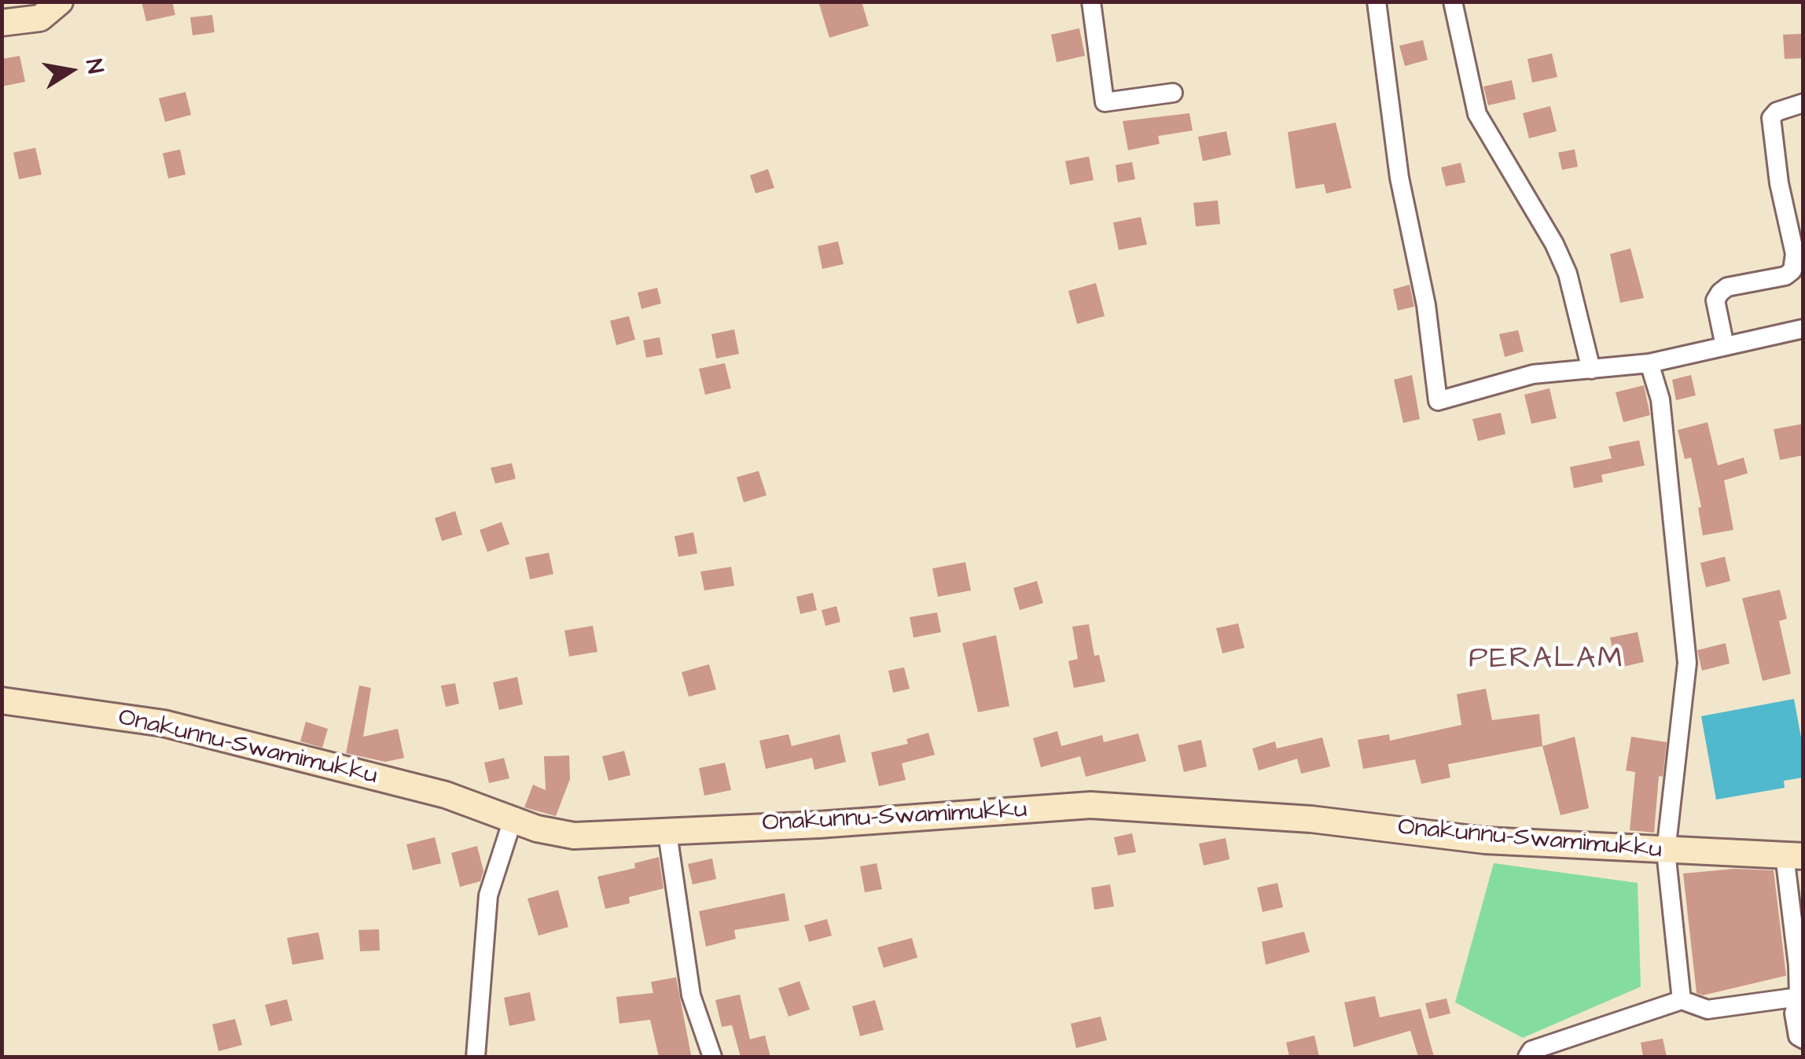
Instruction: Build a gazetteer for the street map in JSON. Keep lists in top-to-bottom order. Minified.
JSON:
{"streets":{"street":["Onakunnu-Swamimukku"]},"districts":["PERALAM"],"north":"right"}
